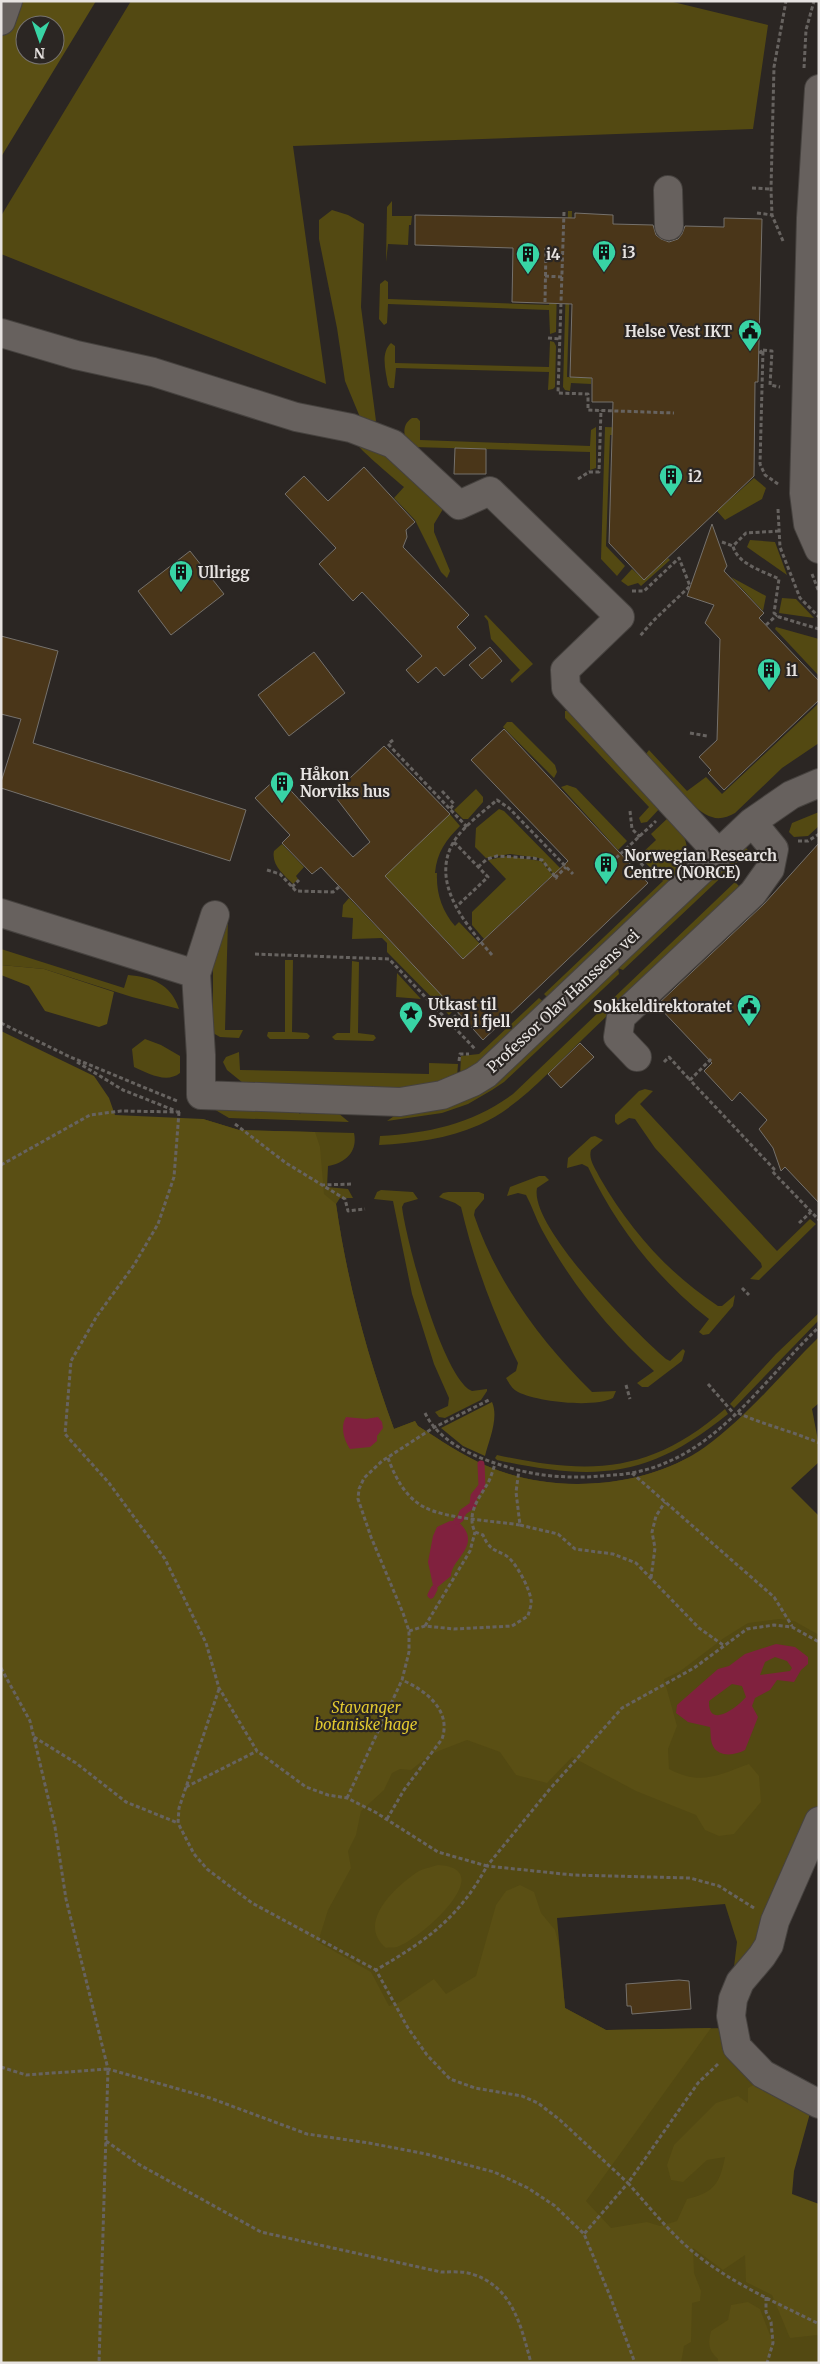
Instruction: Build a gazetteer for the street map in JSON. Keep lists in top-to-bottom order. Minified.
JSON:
{"streets":{"street":["Professor Olav Hanssens vei"]},"parks":["Stavanger botaniske hage"],"places":{"building":["i3","i4","i2","Ullrigg","i1","Håkon Norviks hus","Norwegian Research Centre (NORCE)"],"public building":["Helse Vest IKT","Sokkeldirektoratet"],"place":["Utkast til Sverd i fjell"]},"north":"bottom"}
